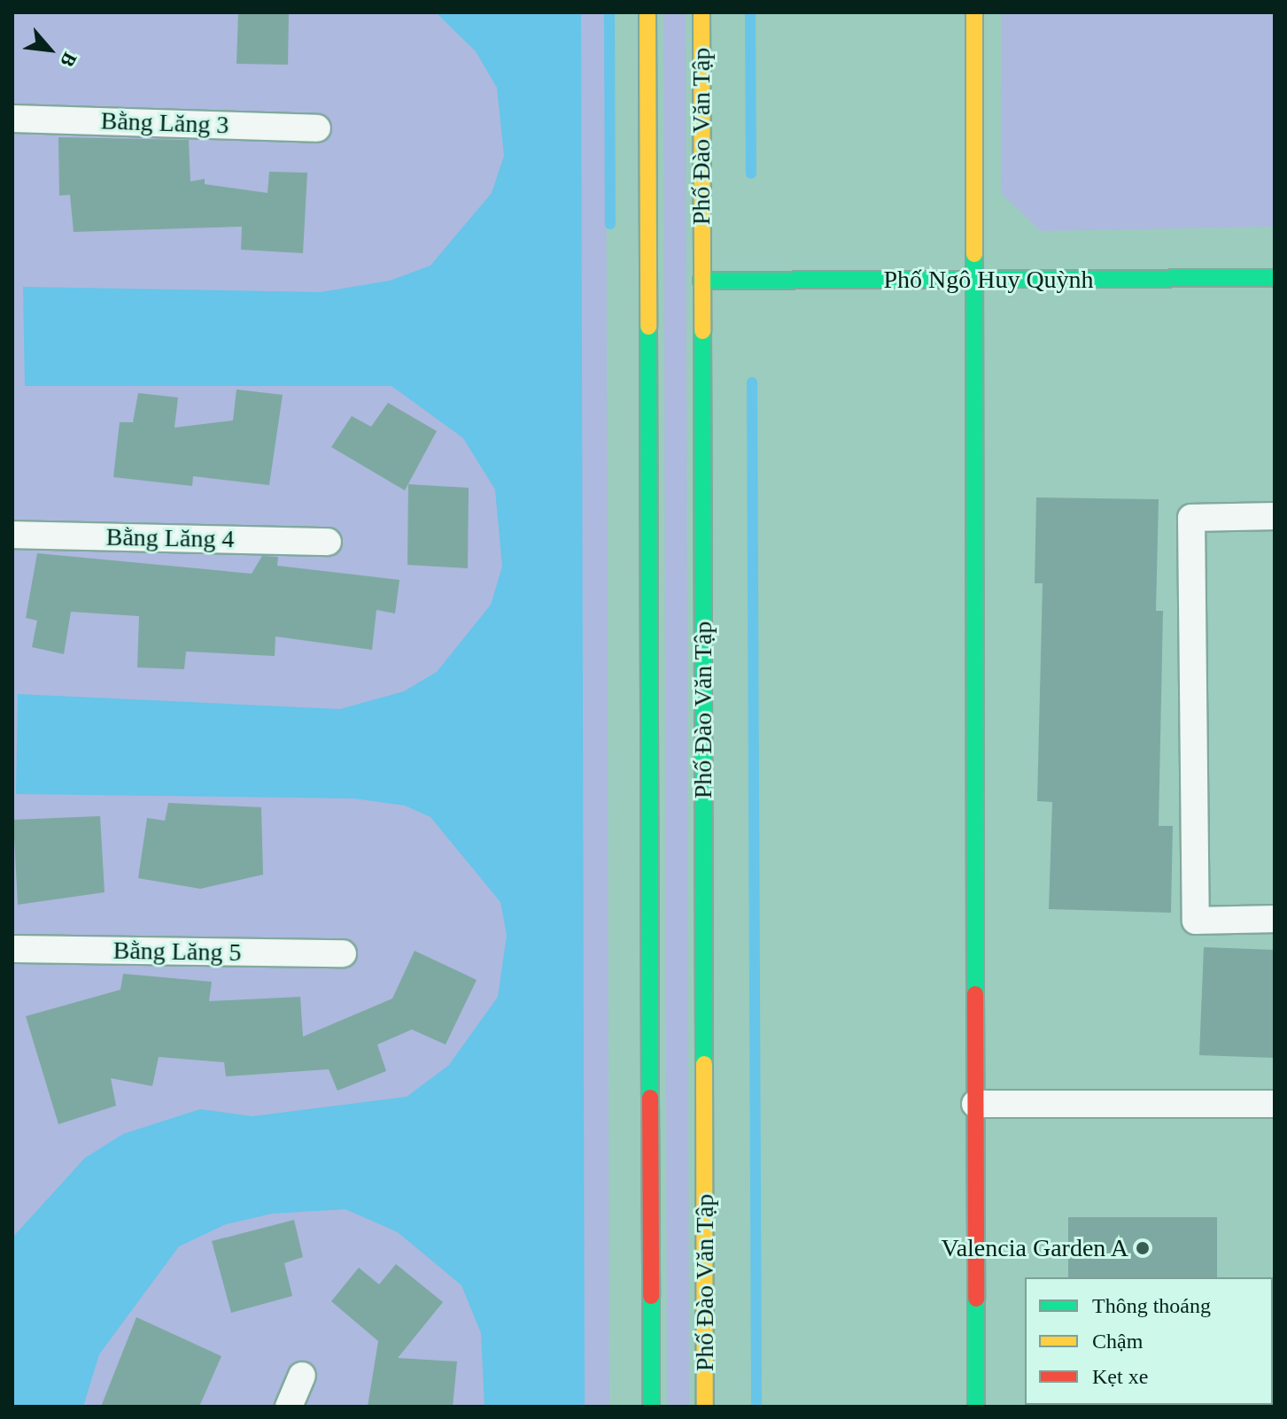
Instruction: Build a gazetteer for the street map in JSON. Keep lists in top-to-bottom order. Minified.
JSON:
{"streets":{"main road":["Phố Đào Văn Tập","Phố Ngô Huy Quỳnh"],"street":["Bằng Lăng 3","Bằng Lăng 4","Bằng Lăng 5"]},"crossings":[["Phố Đào Văn Tập","Phố Ngô Huy Quỳnh"]],"places":["Valencia Garden A"],"legend":["Thông thoáng","Chậm","Kẹt xe"],"north":"bottom right"}
